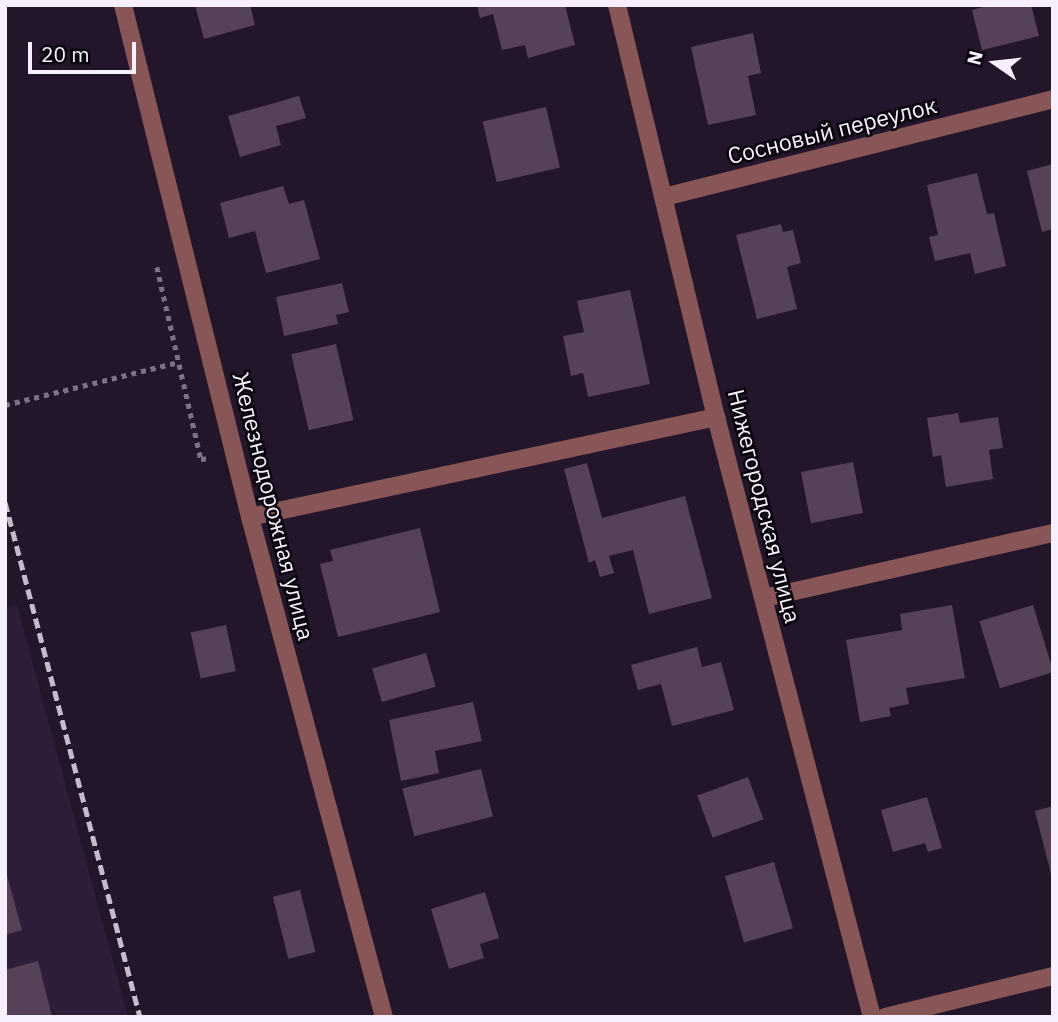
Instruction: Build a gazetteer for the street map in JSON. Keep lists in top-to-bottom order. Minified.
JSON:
{"streets":{"street":["Сосновый переулок","Железнодорожная улица","Нижегородская улица"]},"crossings":[["Сосновый переулок","Нижегородская улица"]],"scale_bar":"20 m","north":"left"}
